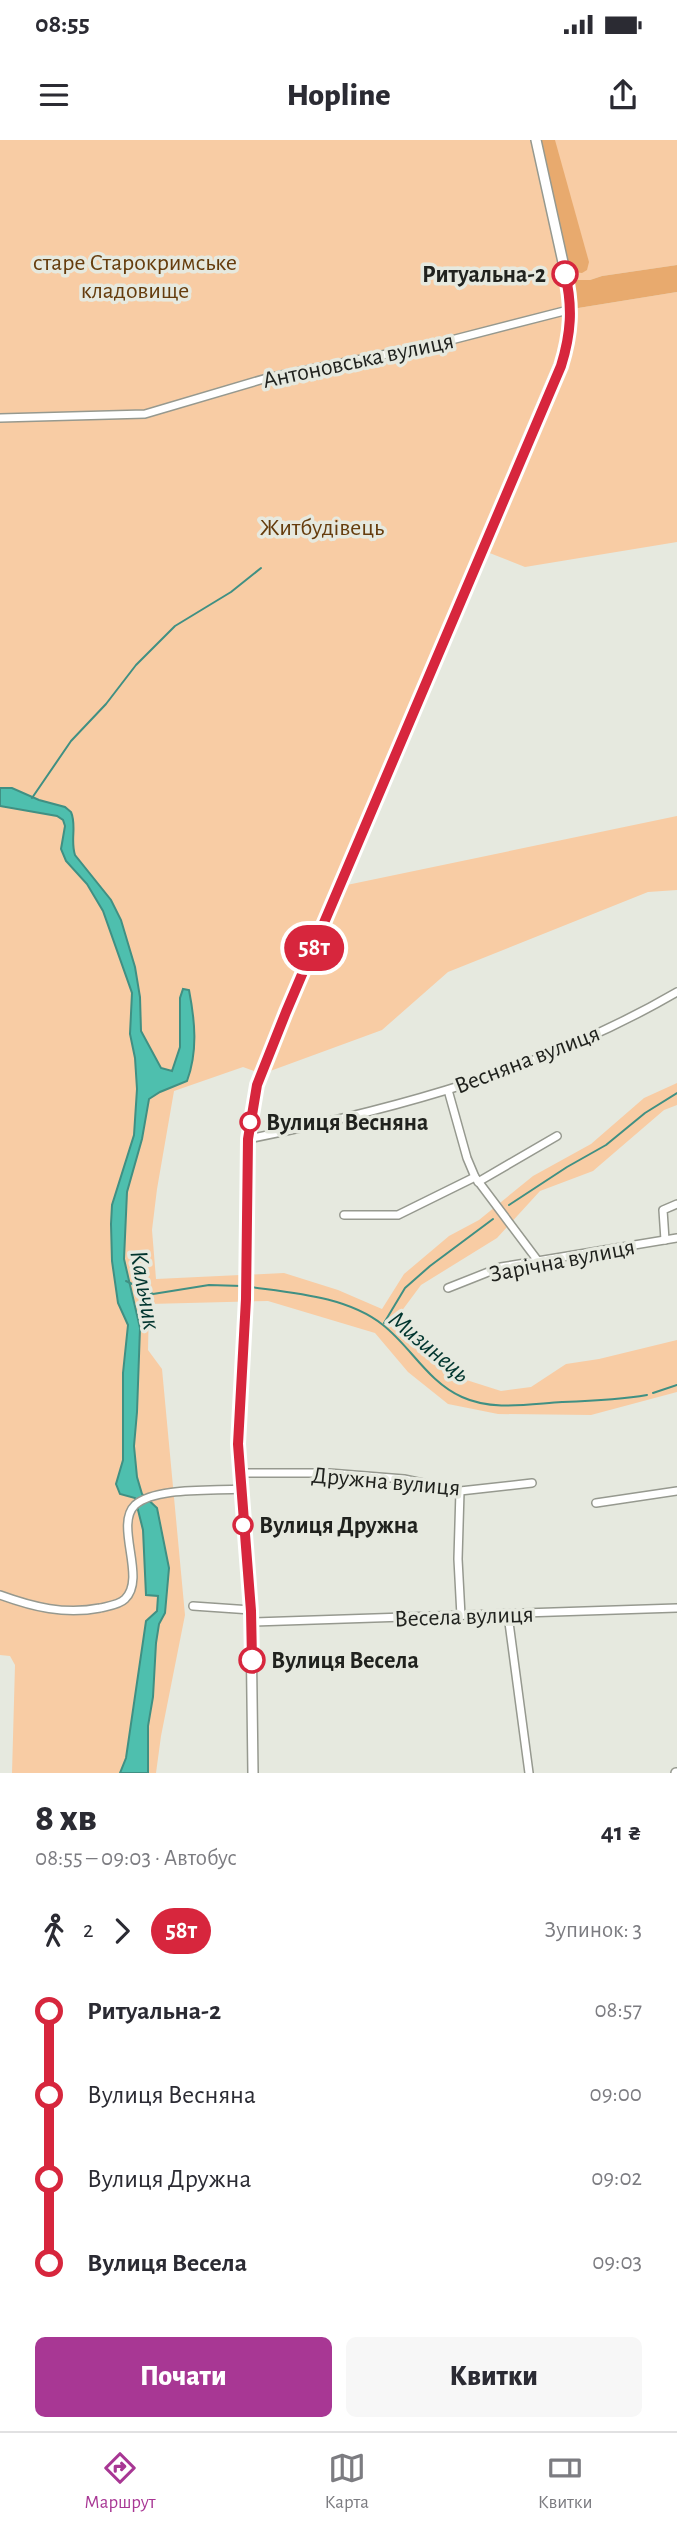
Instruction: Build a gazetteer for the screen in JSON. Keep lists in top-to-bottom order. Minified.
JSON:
{"streets":{"street":["Антоновська вулиця","Весняна вулиця","Зарічна вулиця","Дружна вулиця","Весела вулиця"]},"water":["Кальчик","Мизинець"],"parks":["старе Старокримське кладовище","Житбудівець"],"places":["Ритуальна-2","Вулиця Весняна","Вулиця Дружна","Вулиця Весела"],"lines":["bus line 58т"],"page":{"status":"08:55","header":"Hopline","on_map":"58т","heading":["8 хв","08:55 – 09:03 · Автобус","41 ₴"],"legs":["2","58т","Зупинок: 3"],"list":[{"name":"Ритуальна-2","value":"08:57"},{"name":"Вулиця Весняна","value":"09:00"},{"name":"Вулиця Дружна","value":"09:02"},{"name":"Вулиця Весела","value":"09:03"}],"buttons":["Почати","Квитки"],"tabs":["Маршрут","Карта","Квитки"]}}
